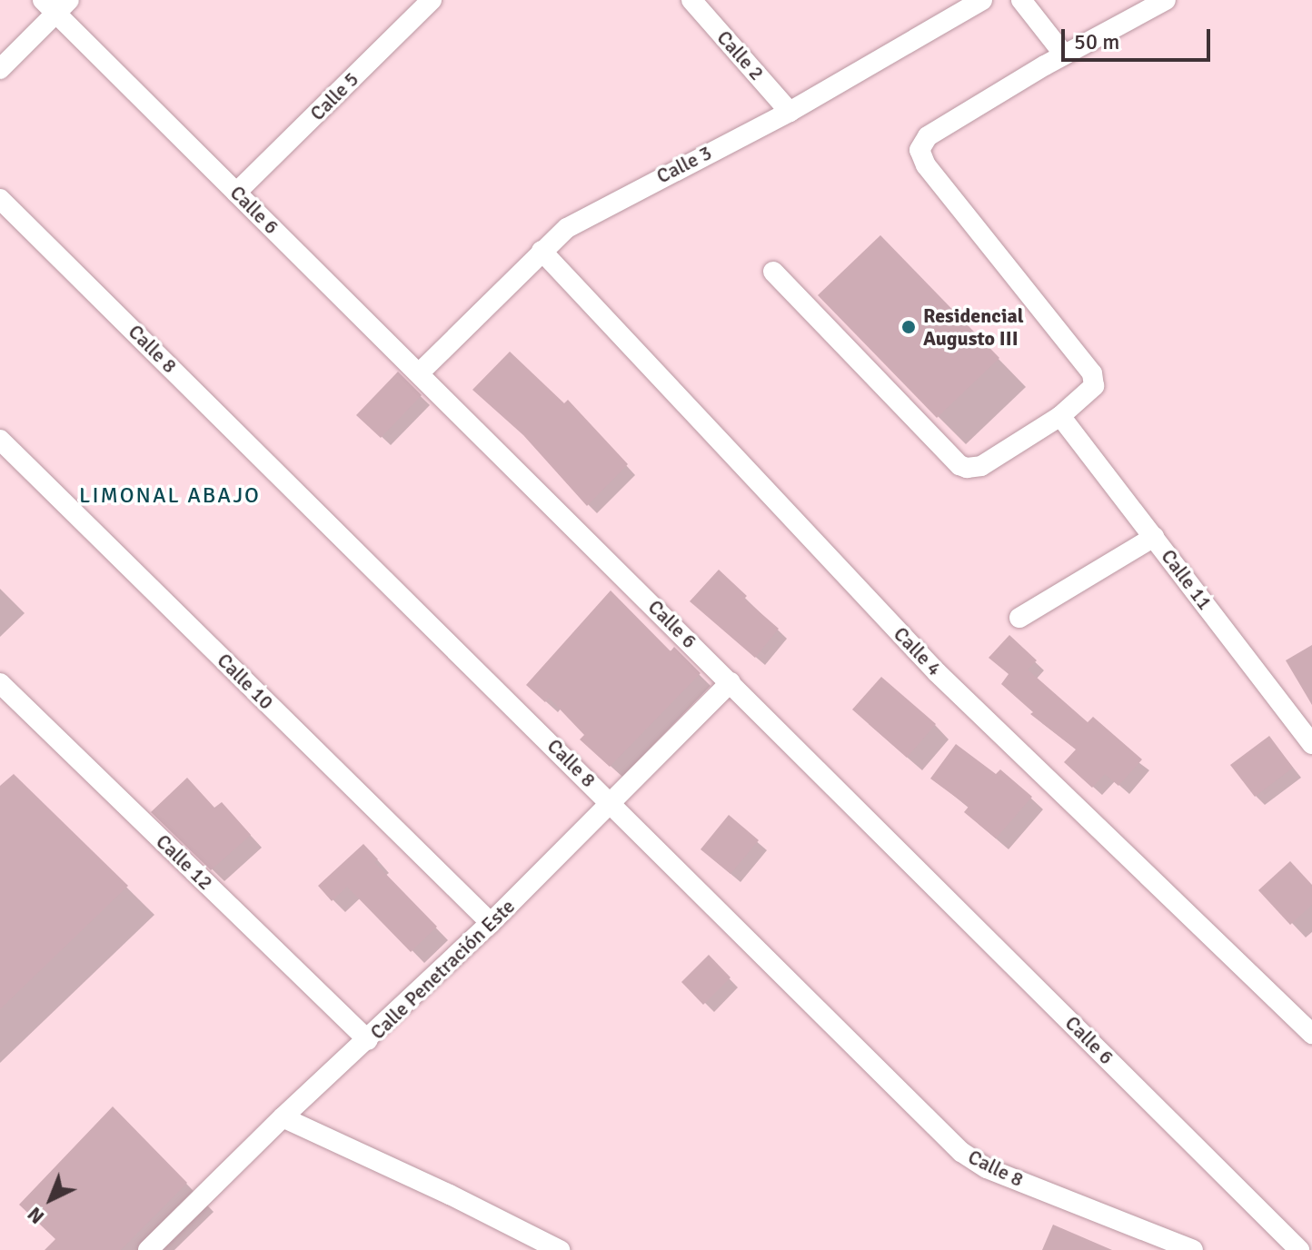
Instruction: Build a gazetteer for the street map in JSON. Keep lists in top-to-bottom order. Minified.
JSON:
{"streets":{"street":["Calle 2","Calle 5","Calle 3","Calle 6","Calle 8","Calle 11","Calle 4","Calle 10","Calle 12","Calle Penetración Este"]},"crossings":[["Calle 2","Calle 3"],["Calle 5","Calle 6"],["Calle 3","Calle 6"],["Calle 3","Calle 4"],["Calle 6","Calle Penetración Este"],["Calle 8","Calle Penetración Este"],["Calle 10","Calle Penetración Este"],["Calle 12","Calle Penetración Este"]],"districts":["LIMONAL ABAJO"],"places":["Residencial Augusto III"],"scale_bar":"50 m","north":"bottom left"}
